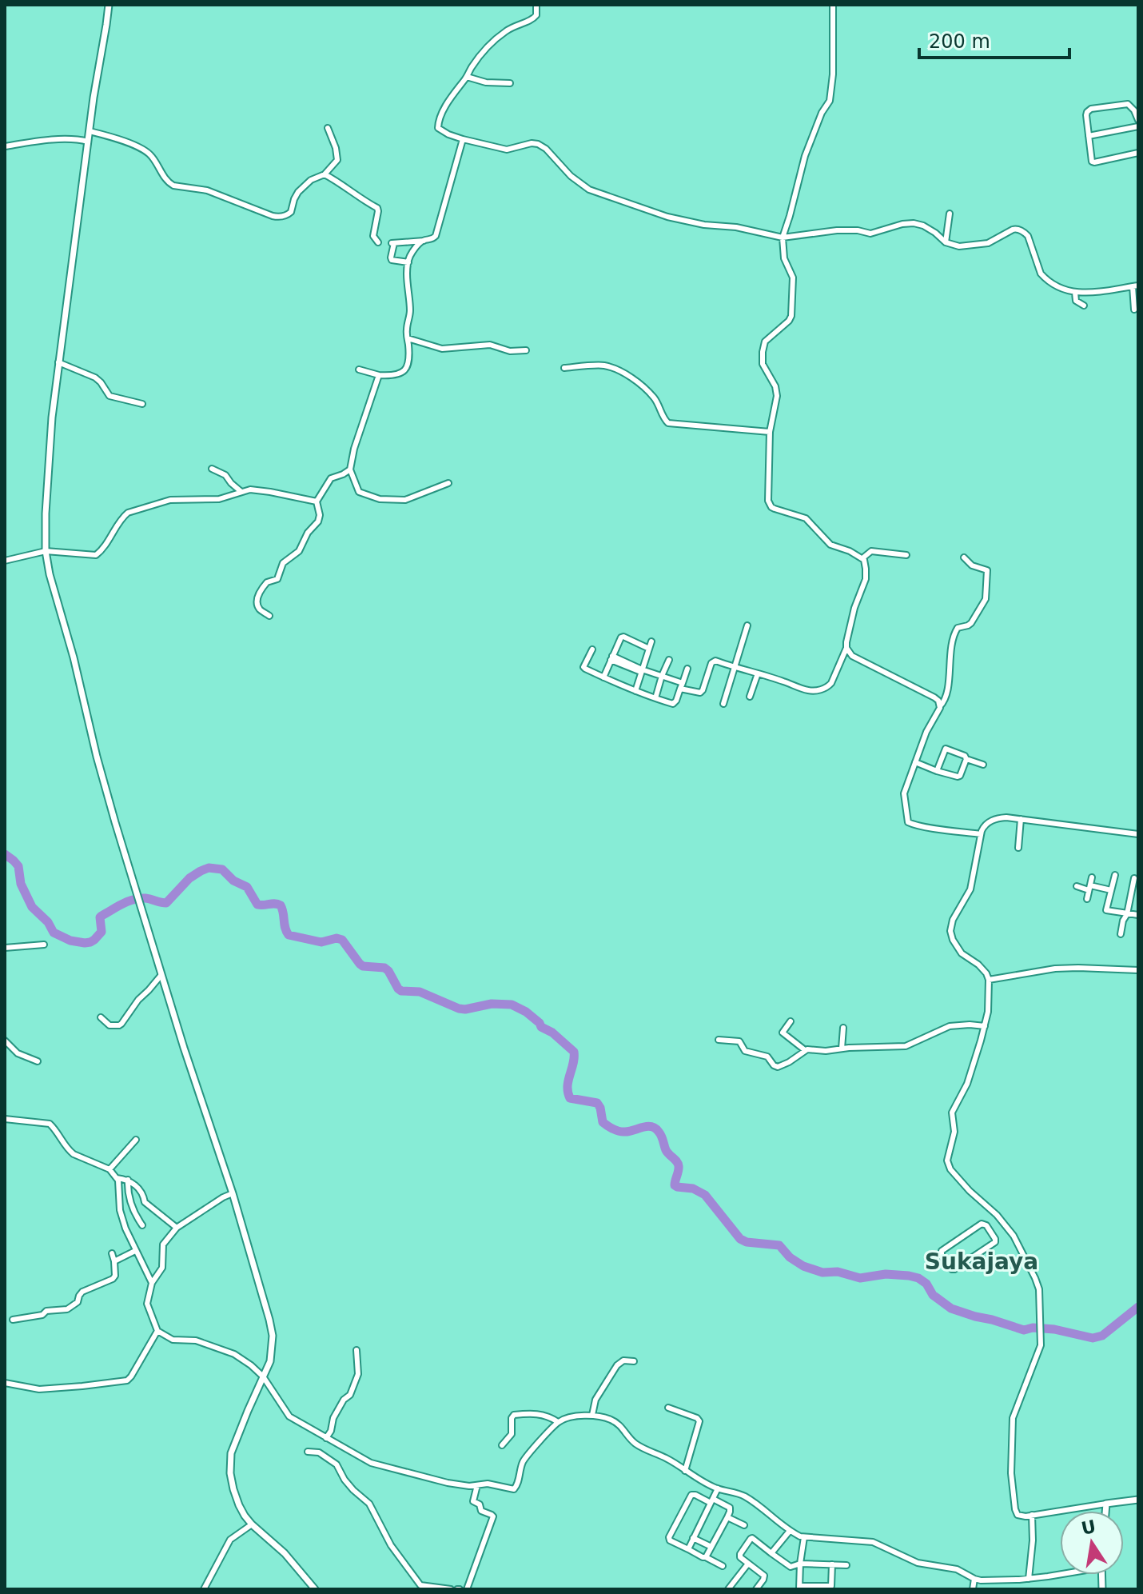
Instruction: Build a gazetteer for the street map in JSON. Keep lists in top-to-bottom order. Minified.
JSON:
{"districts":["Sukajaya"],"scale_bar":"200 m","north":"top"}
